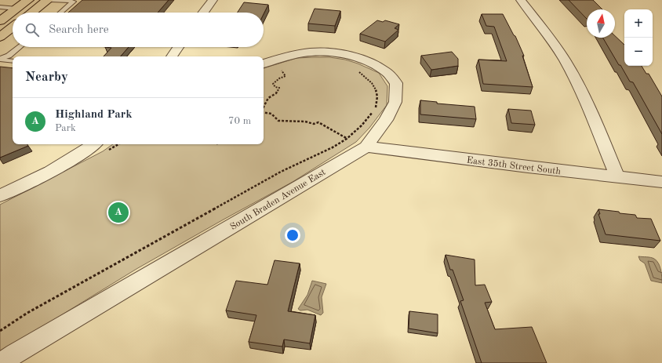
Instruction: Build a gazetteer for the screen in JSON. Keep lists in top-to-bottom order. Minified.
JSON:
{"streets":{"street":["East 35th Street South","South Braden Avenue East"]},"crossings":[["East 35th Street South","South Braden Avenue East"]],"north":"top","page":{"map_buttons":["+","−"],"search":"Search here","heading":"Nearby","list":[{"mark":"A","name":"Highland Park","note":"Park","value":"70 m"}],"pins":"A"}}
